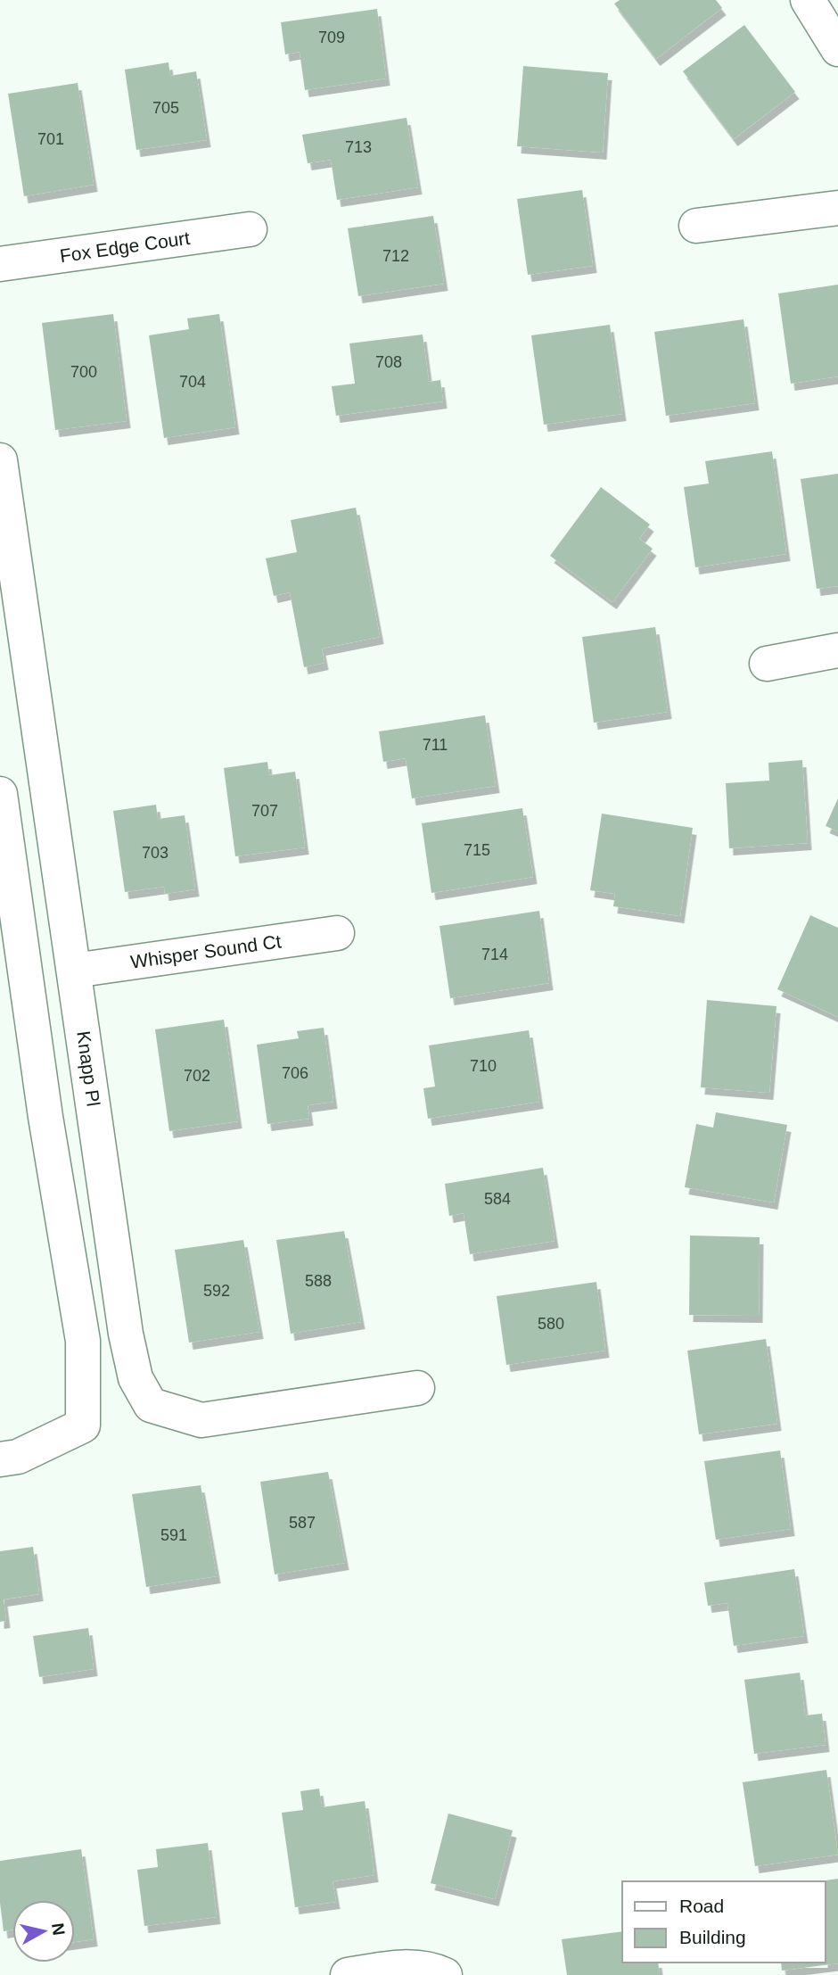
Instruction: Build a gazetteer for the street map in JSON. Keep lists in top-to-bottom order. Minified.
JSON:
{"streets":{"street":["Fox Edge Court","Whisper Sound Ct","Knapp Pl"]},"crossings":[["Whisper Sound Ct","Knapp Pl"]],"house_numbers":["709","705","701","713","712","708","700","704","711","707","715","703","714","710","706","702","584","588","592","580","587","591"],"legend":["Road","Building"],"north":"right"}
